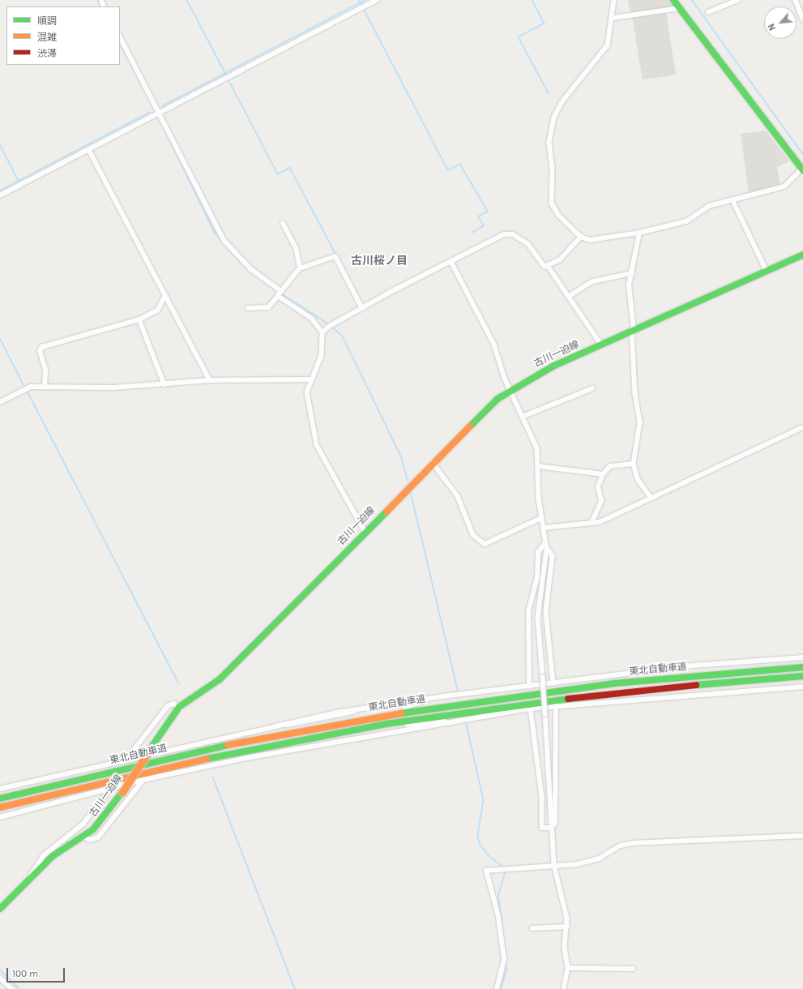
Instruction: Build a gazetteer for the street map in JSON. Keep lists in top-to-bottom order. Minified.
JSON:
{"streets":{"main road":["古川一迫線","東北自動車道"]},"districts":["古川桜ノ目"],"legend":["順調","混雑","渋滞"],"scale_bar":"100 m","north":"bottom left"}
